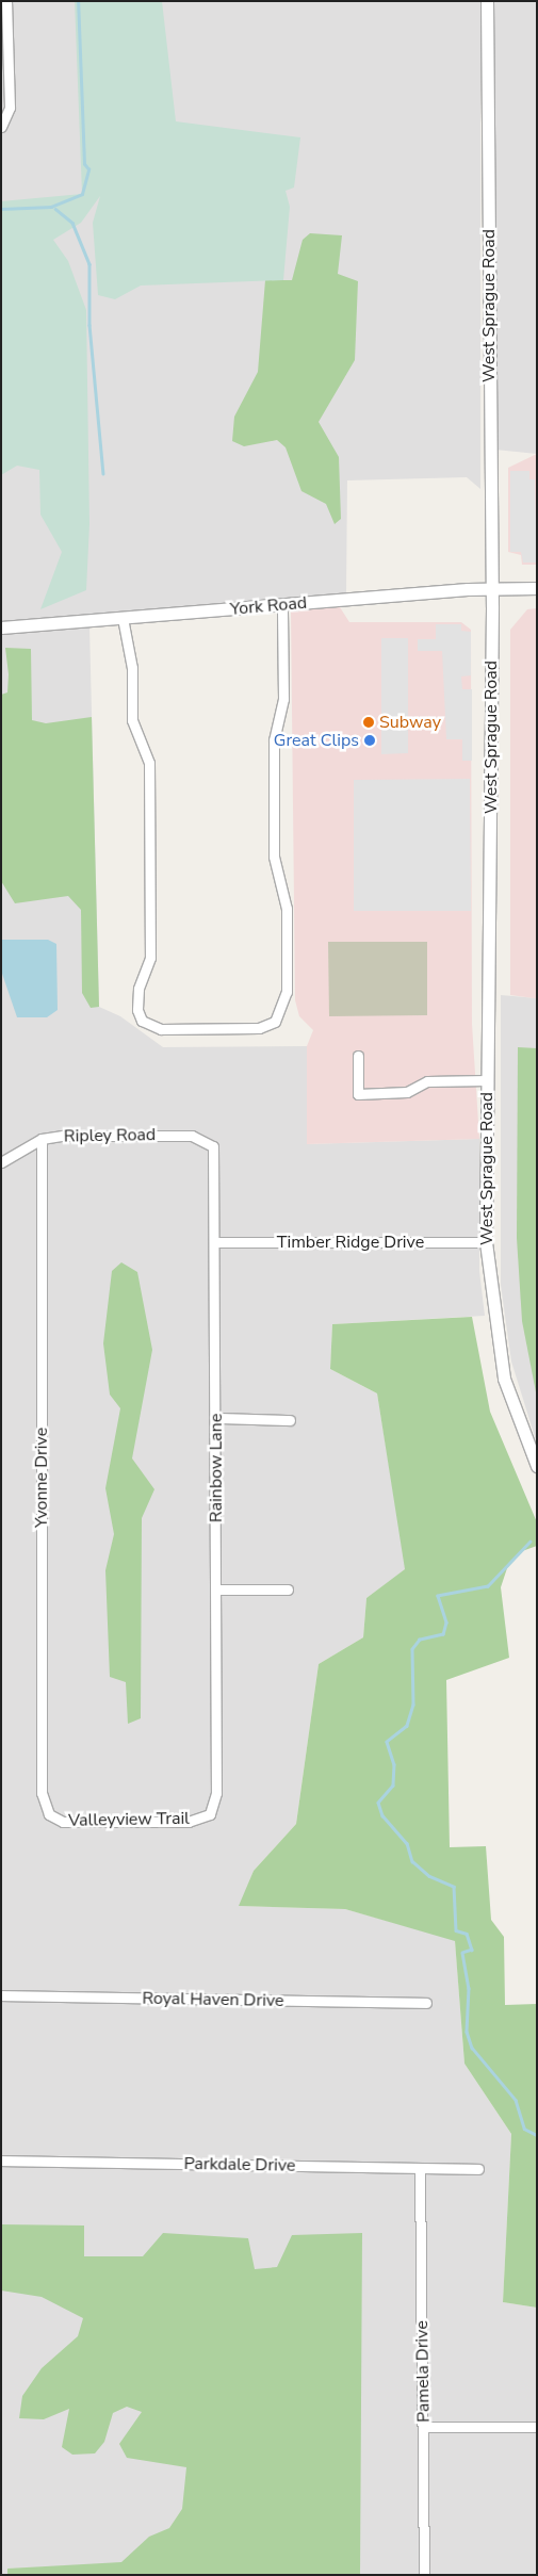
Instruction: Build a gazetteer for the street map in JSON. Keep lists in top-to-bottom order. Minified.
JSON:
{"streets":{"street":["West Sprague Road","York Road","Ripley Road","Timber Ridge Drive","Rainbow Lane","Yvonne Drive","Valleyview Trail","Royal Haven Drive","Parkdale Drive","Pamela Drive"]},"crossings":[["West Sprague Road","York Road"],["West Sprague Road","Timber Ridge Drive"],["Ripley Road","Rainbow Lane"],["Ripley Road","Yvonne Drive"],["Timber Ridge Drive","Rainbow Lane"],["Rainbow Lane","Valleyview Trail"],["Yvonne Drive","Valleyview Trail"],["Parkdale Drive","Pamela Drive"]],"places":["Subway","Great Clips"]}
